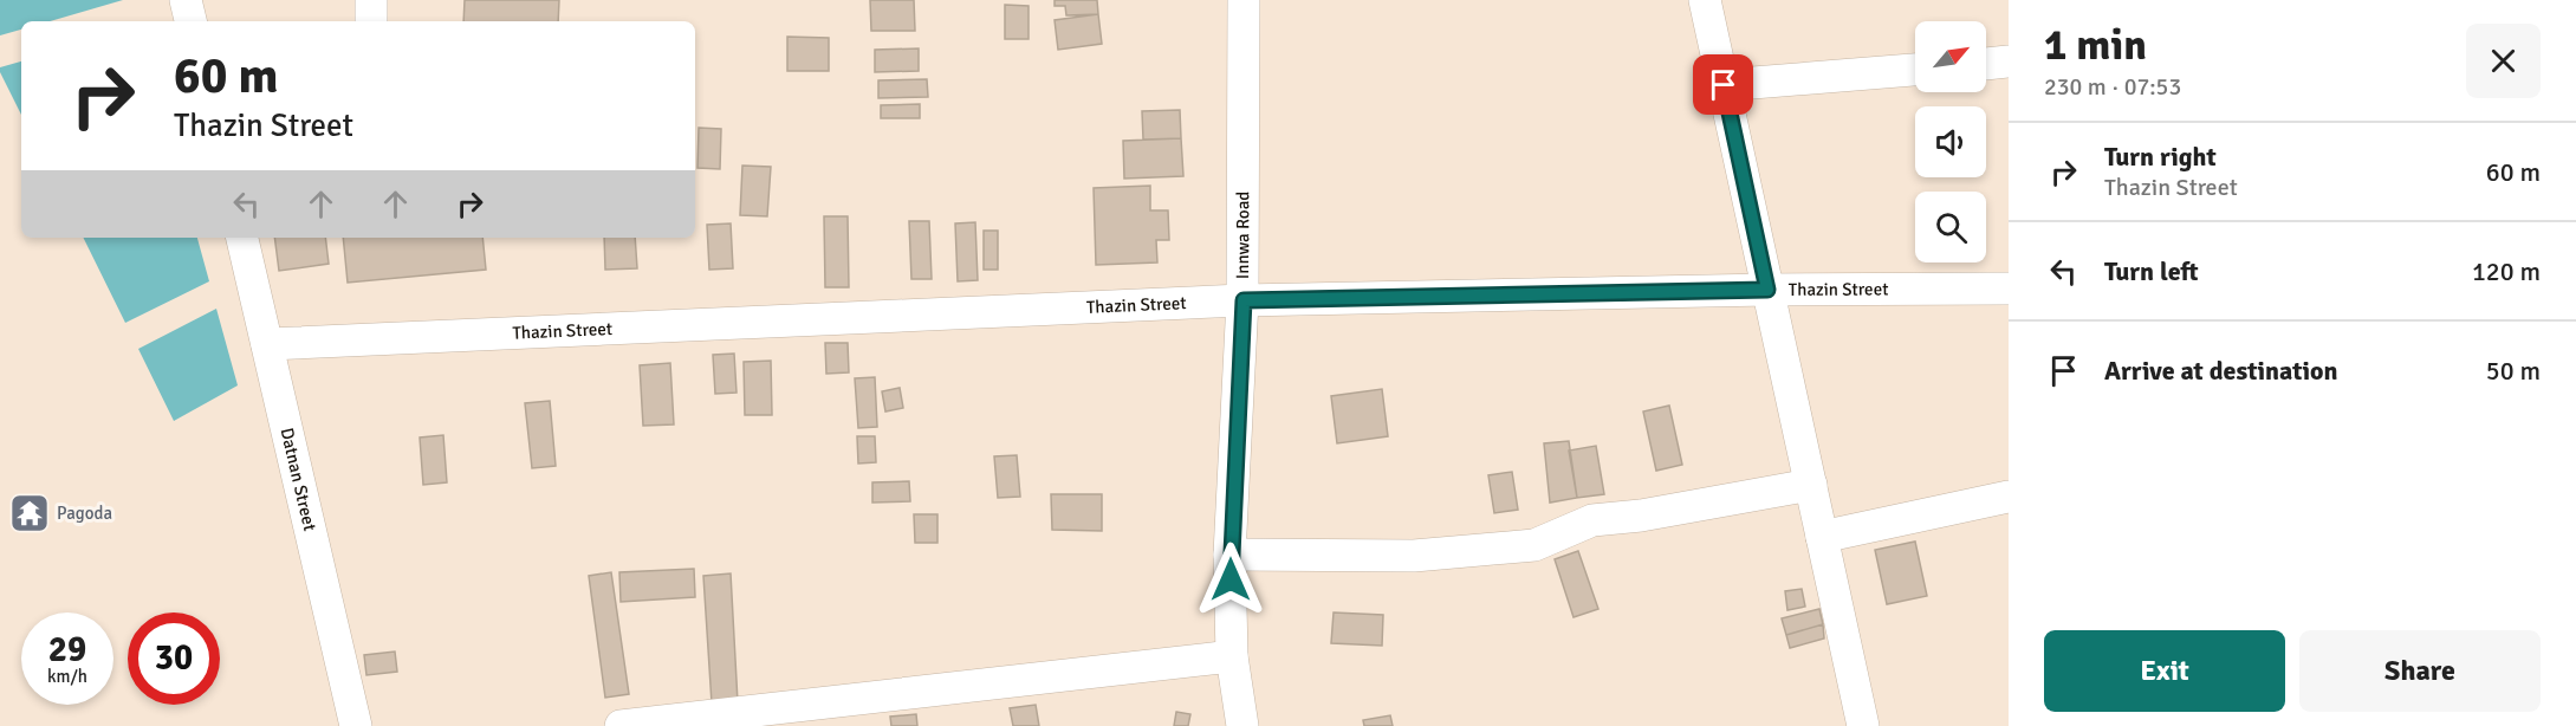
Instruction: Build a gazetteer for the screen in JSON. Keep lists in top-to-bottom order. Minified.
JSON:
{"streets":{"street":["Innwa Road","Thazin Street","Datnan Street"]},"crossings":[["Innwa Road","Thazin Street"],["Thazin Street","Datnan Street"]],"places":{"temple":["Pagoda"]},"north":"top right","page":{"heading":["1 min","230 m · 07:53"],"turn":["60 m","Thazin Street"],"list":[{"name":"Turn right","note":"Thazin Street","value":"60 m"},{"name":"Turn left","value":"120 m"},{"name":"Arrive at destination","value":"50 m"}],"speed":"29 km/h","limit":"30","buttons":["Exit","Share"]}}
